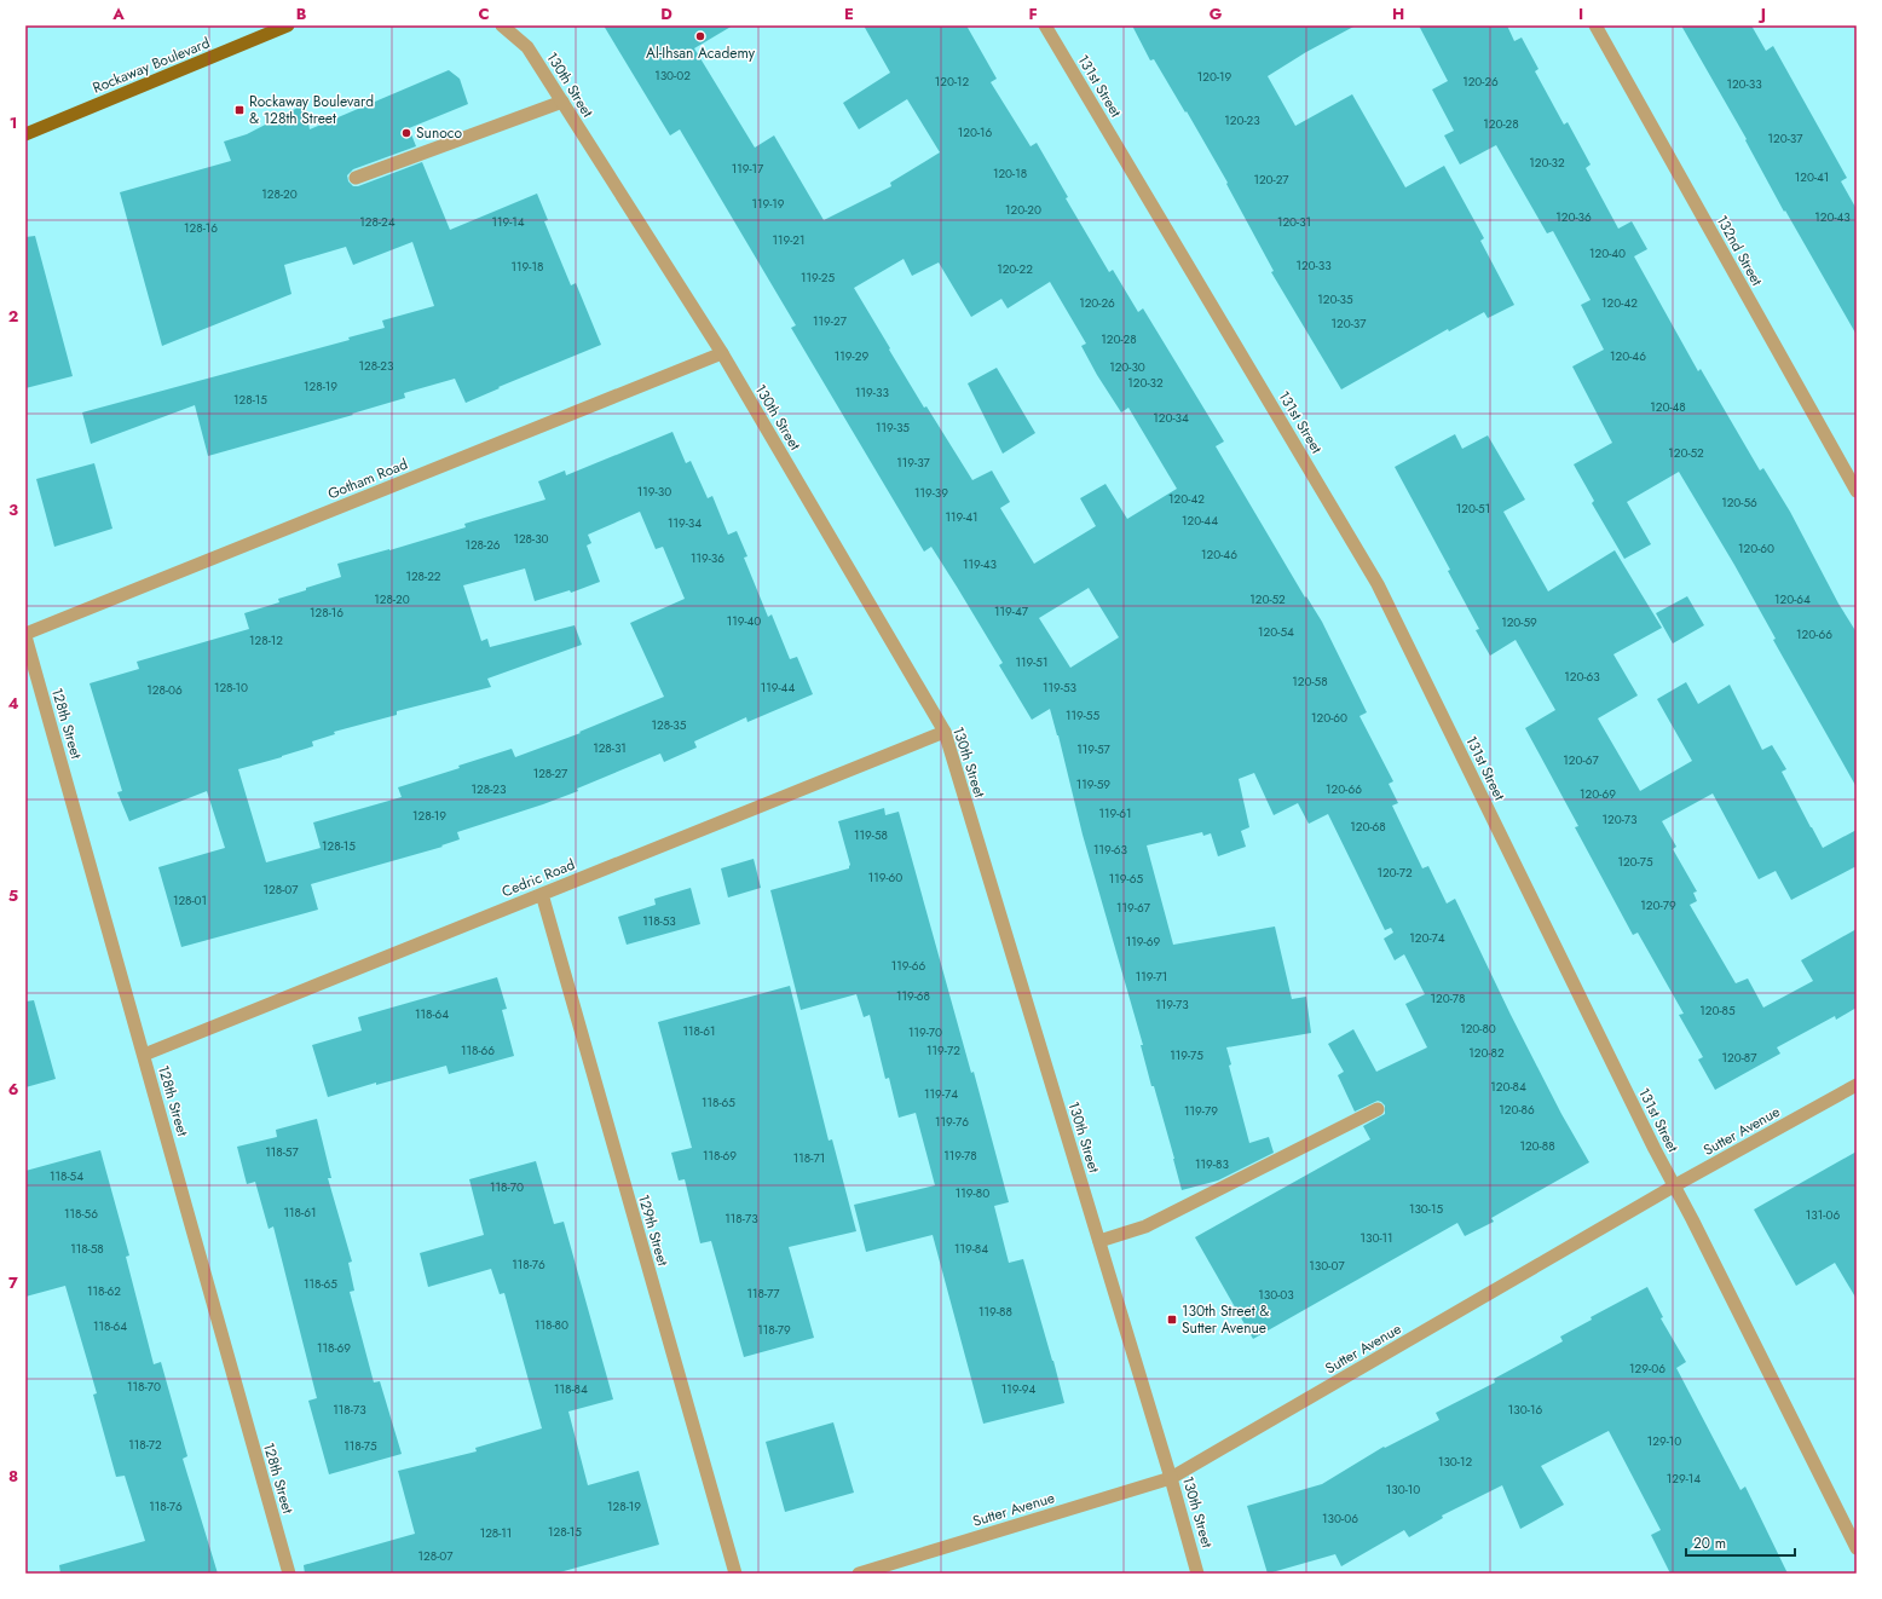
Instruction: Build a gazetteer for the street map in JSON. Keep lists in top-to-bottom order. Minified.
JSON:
{"streets":{"main road":["Rockaway Boulevard"],"street":["130th Street","131st Street","132nd Street","Gotham Road","128th Street","Cedric Road","Sutter Avenue","129th Street"]},"crossings":[["130th Street","Gotham Road"],["130th Street","Cedric Road"],["130th Street","Sutter Avenue"],["131st Street","Sutter Avenue"],["Gotham Road","128th Street"],["128th Street","Cedric Road"],["Cedric Road","129th Street"]],"places":{"other":["Al-Ihsan Academy","Sunoco"],"transit":["Rockaway Boulevard & 128th Street","130th Street & Sutter Avenue"]},"house_numbers":["130-02","120-19","120-12","120-26","120-33","120-23","120-28","120-16","120-37","120-32","119-17","120-18","120-41","120-27","128-20","119-19","120-20","120-36","120-43","128-24","119-14","120-31","128-16","119-21","120-40","120-33","119-18","120-22","119-25","120-35","120-26","120-42","119-27","120-37","120-28","119-29","120-46","128-23","120-30","120-32","128-19","119-33","128-15","120-48","120-34","119-35","120-52","119-37","119-30","119-39","120-42","120-56","120-51","119-41","120-44","119-34","128-30","128-26","120-60","120-46","119-36","119-43","128-22","128-20","120-52","120-64","119-47","128-16","119-40","120-59","120-54","120-66","128-12","119-51","120-63","120-58","128-10","119-44","119-53","128-06","119-55","120-60","128-35","128-31","119-57","120-67","128-27","119-59","128-23","120-66","120-69","119-61","128-19","120-73","120-68","119-58","128-15","119-63","120-75","120-72","119-60","119-65","128-07","128-01","120-79","119-67","118-53","120-74","119-69","119-66","119-71","119-68","120-78","119-73","120-85","118-64","120-80","118-61","119-70","118-66","119-72","120-82","119-75","120-87","120-84","119-74","118-65","120-86","119-79","119-76","120-88","118-57","118-69","119-78","118-71","119-83","118-54","118-70","119-80","130-15","118-61","118-56","131-06","118-73","130-11","118-58","119-84","118-76","130-07","118-65","118-62","118-77","130-03","119-88","118-80","118-64","118-79","118-69","129-06","118-70","118-84","119-94","118-73","130-16","129-10","118-72","118-75","130-12","129-14","130-10","118-76","128-19","130-06","128-15","128-11","128-07"],"scale_bar":"20 m","grid":{"columns":["A","B","C","D","E","F","G","H","I","J"],"rows":["1","2","3","4","5","6","7","8"]}}
